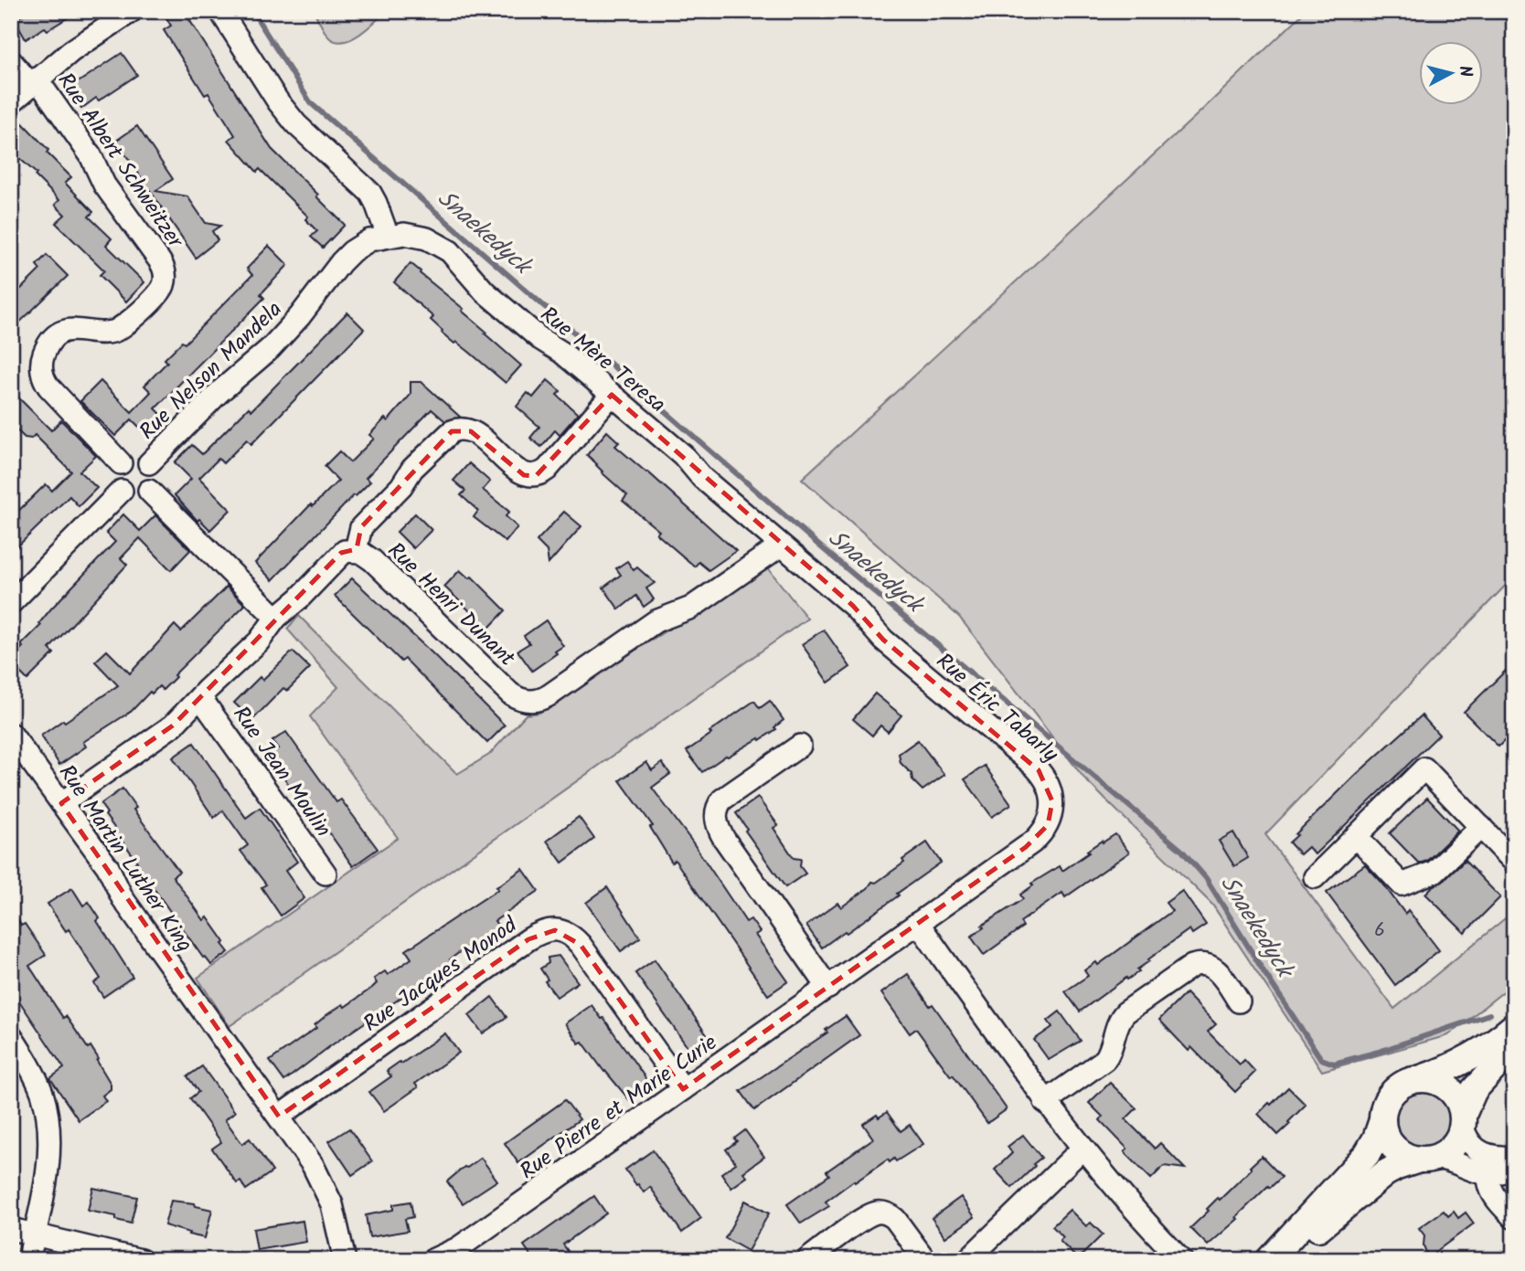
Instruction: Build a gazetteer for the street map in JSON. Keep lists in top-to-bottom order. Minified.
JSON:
{"streets":{"street":["Rue Albert Schweitzer","Rue Mère Teresa","Rue Nelson Mandela","Rue Henri Dunant","Rue Éric Tabarly","Rue Jean Moulin","Rue Martin Luther King","Rue Jacques Monod","Rue Pierre et Marie Curie"]},"crossings":[["Rue Albert Schweitzer","Rue Nelson Mandela"],["Rue Mère Teresa","Rue Nelson Mandela"],["Rue Mère Teresa","Rue Henri Dunant"],["Rue Mère Teresa","Rue Éric Tabarly"],["Rue Henri Dunant","Rue Jean Moulin"],["Rue Henri Dunant","Rue Martin Luther King"],["Rue Éric Tabarly","Rue Pierre et Marie Curie"],["Rue Martin Luther King","Rue Jacques Monod"],["Rue Jacques Monod","Rue Pierre et Marie Curie"]],"water":["Snaekedyck"],"house_numbers":["6"],"north":"right"}
